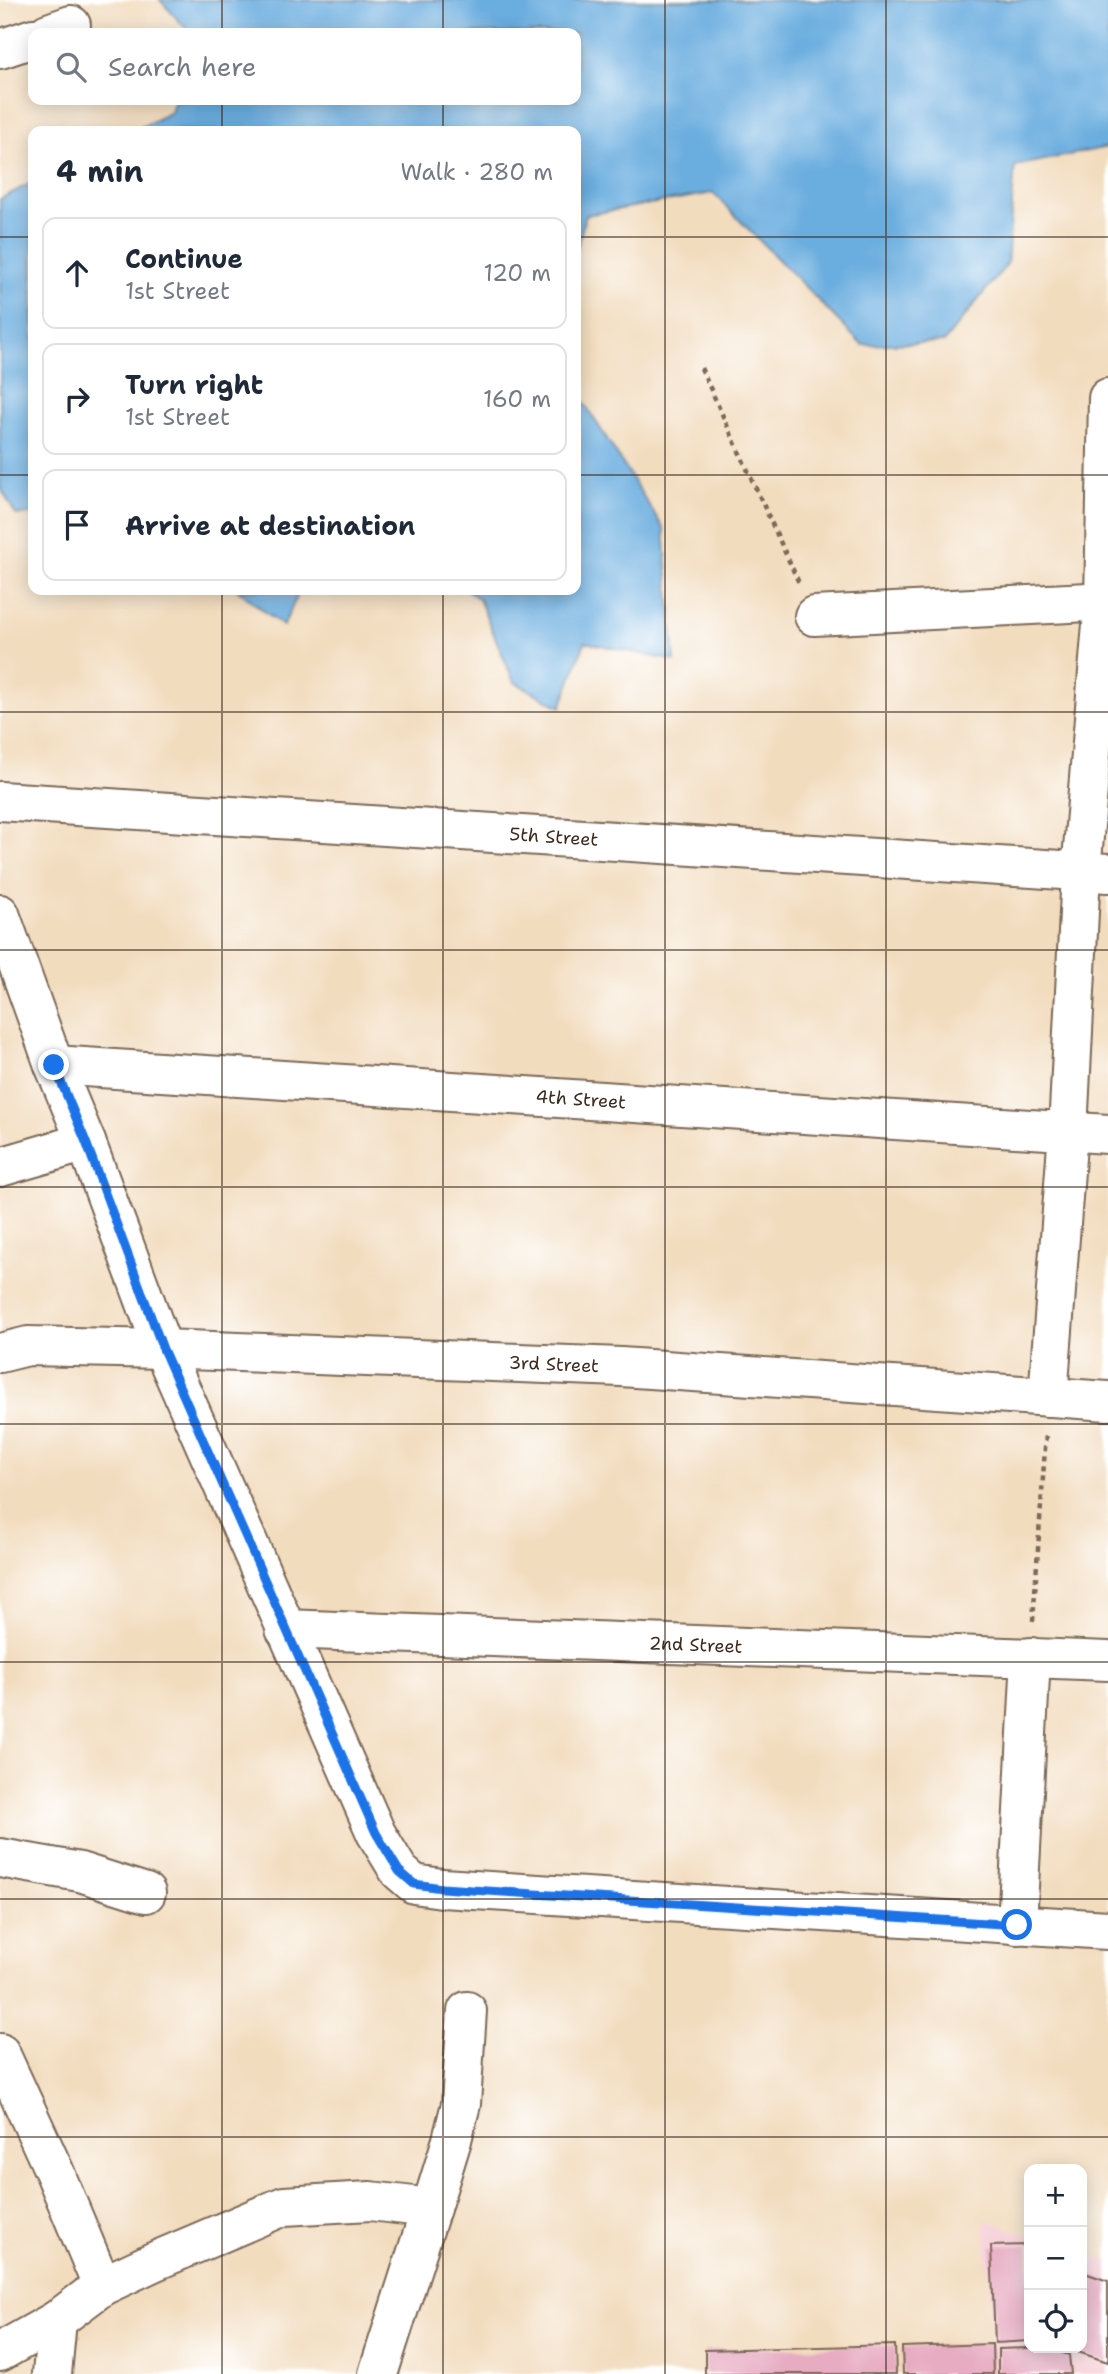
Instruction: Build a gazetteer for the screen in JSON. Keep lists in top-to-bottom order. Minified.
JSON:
{"streets":{"street":["5th Street","4th Street","3rd Street","2nd Street"]},"page":{"search":"Search here","heading":["4 min","Walk · 280 m"],"list":[["Continue","1st Street","120 m"],["Turn right","1st Street","160 m"],"Arrive at destination"],"map_buttons":["+","−"]}}
